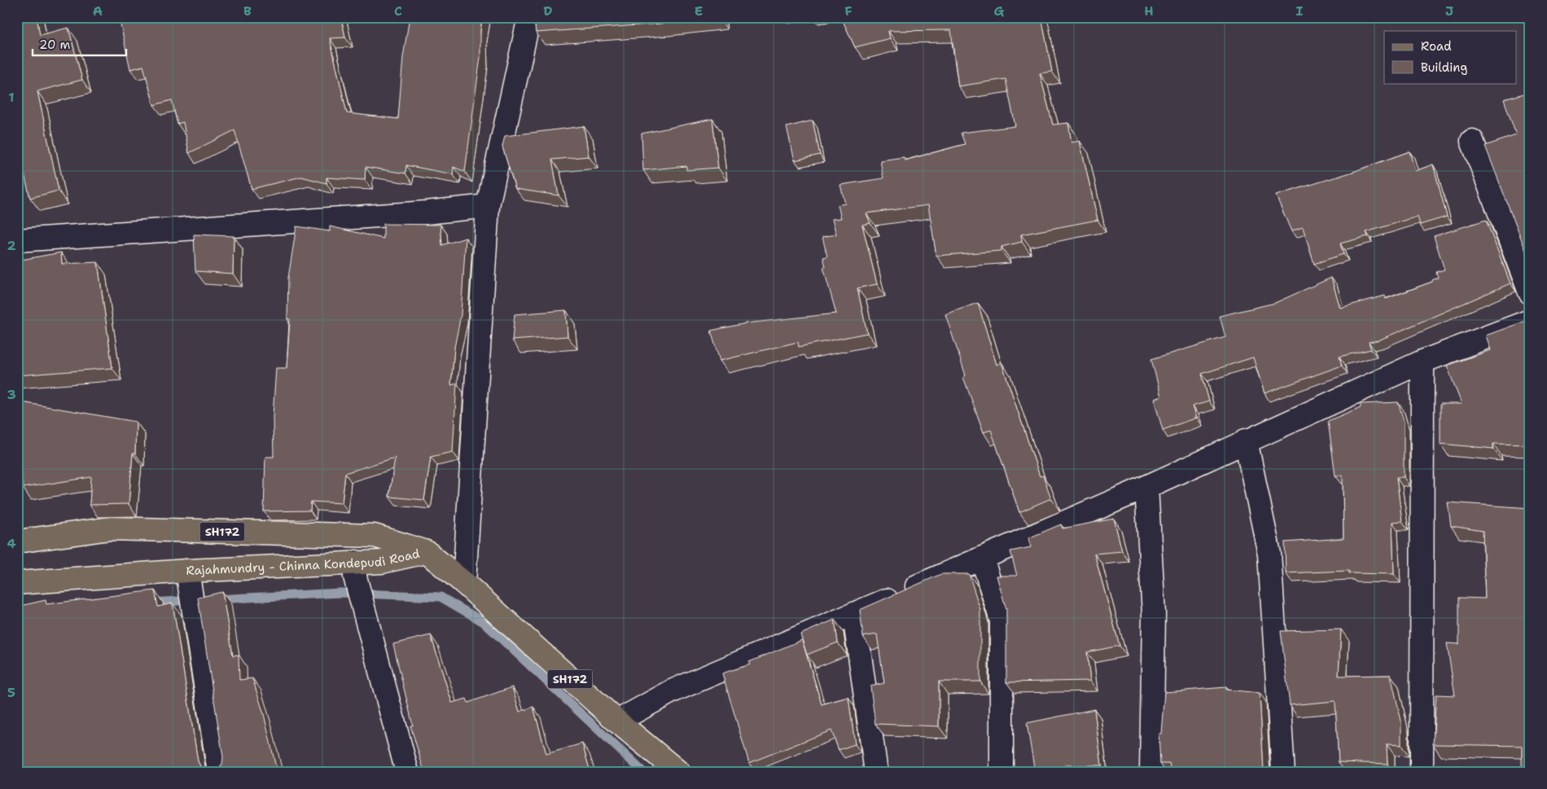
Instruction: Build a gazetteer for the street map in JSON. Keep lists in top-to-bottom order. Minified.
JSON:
{"streets":{"main road":["SH172","Rajahmundry - Chinna Kondepudi Road"]},"crossings":[["SH172","Rajahmundry - Chinna Kondepudi Road"]],"legend":["Road","Building"],"scale_bar":"20 m","grid":{"columns":["A","B","C","D","E","F","G","H","I","J"],"rows":["1","2","3","4","5"]}}
